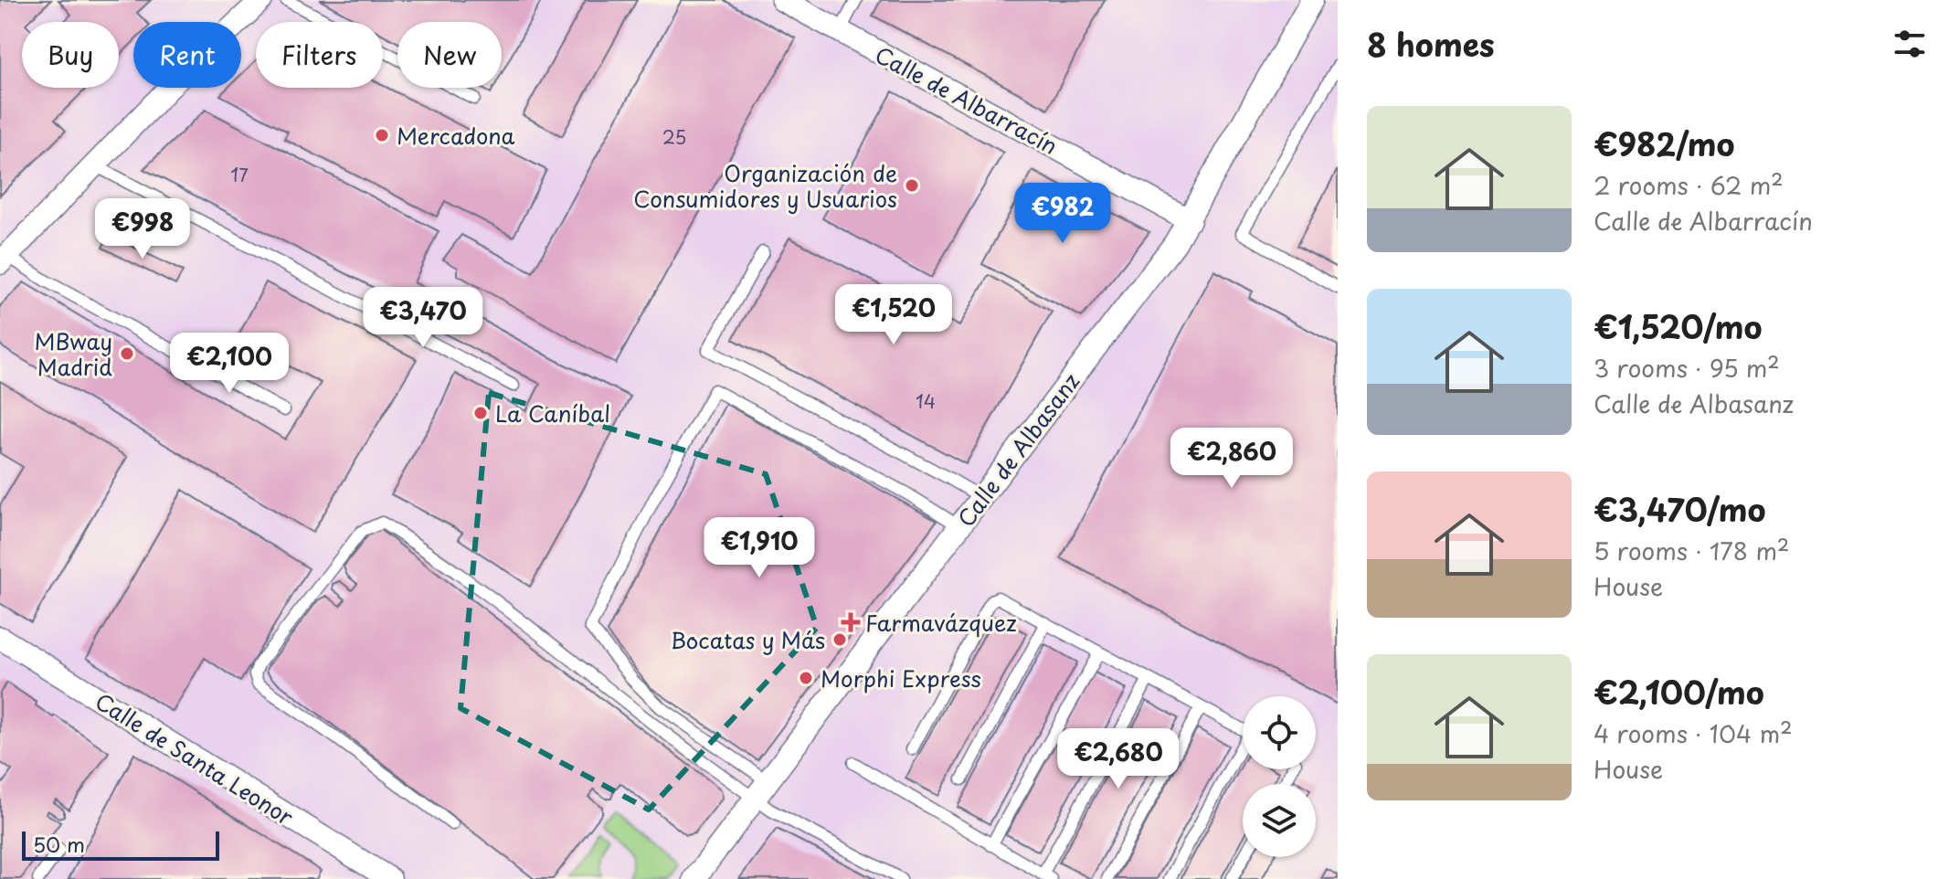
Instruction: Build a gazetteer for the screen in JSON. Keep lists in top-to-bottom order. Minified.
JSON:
{"streets":{"street":["Calle de Albarracín","Calle de Albasanz","Calle de Santa Leonor"]},"crossings":[["Calle de Albarracín","Calle de Albasanz"]],"places":{"other":["Mercadona","Organización de Consumidores y Usuarios","MBway Madrid","La Caníbal","Bocatas y Más","Morphi Express"],"health":["Farmavázquez"]},"house_numbers":["25","17","14"],"scale_bar":"50 m","page":{"heading":"8 homes","chip":["Buy","Rent","Filters","New"],"list":[{"name":"€982/mo","note":"2 rooms · 62 m² · Calle de Albarracín"},{"name":"€1,520/mo","note":"3 rooms · 95 m² · Calle de Albasanz"},{"name":"€3,470/mo","note":"5 rooms · 178 m² · House"},{"name":"€2,100/mo","note":"4 rooms · 104 m² · House"}],"price":["€982","€998","€1,520","€3,470","€2,100","€2,860","€1,910","€2,680"],"scale":"50 m"}}
